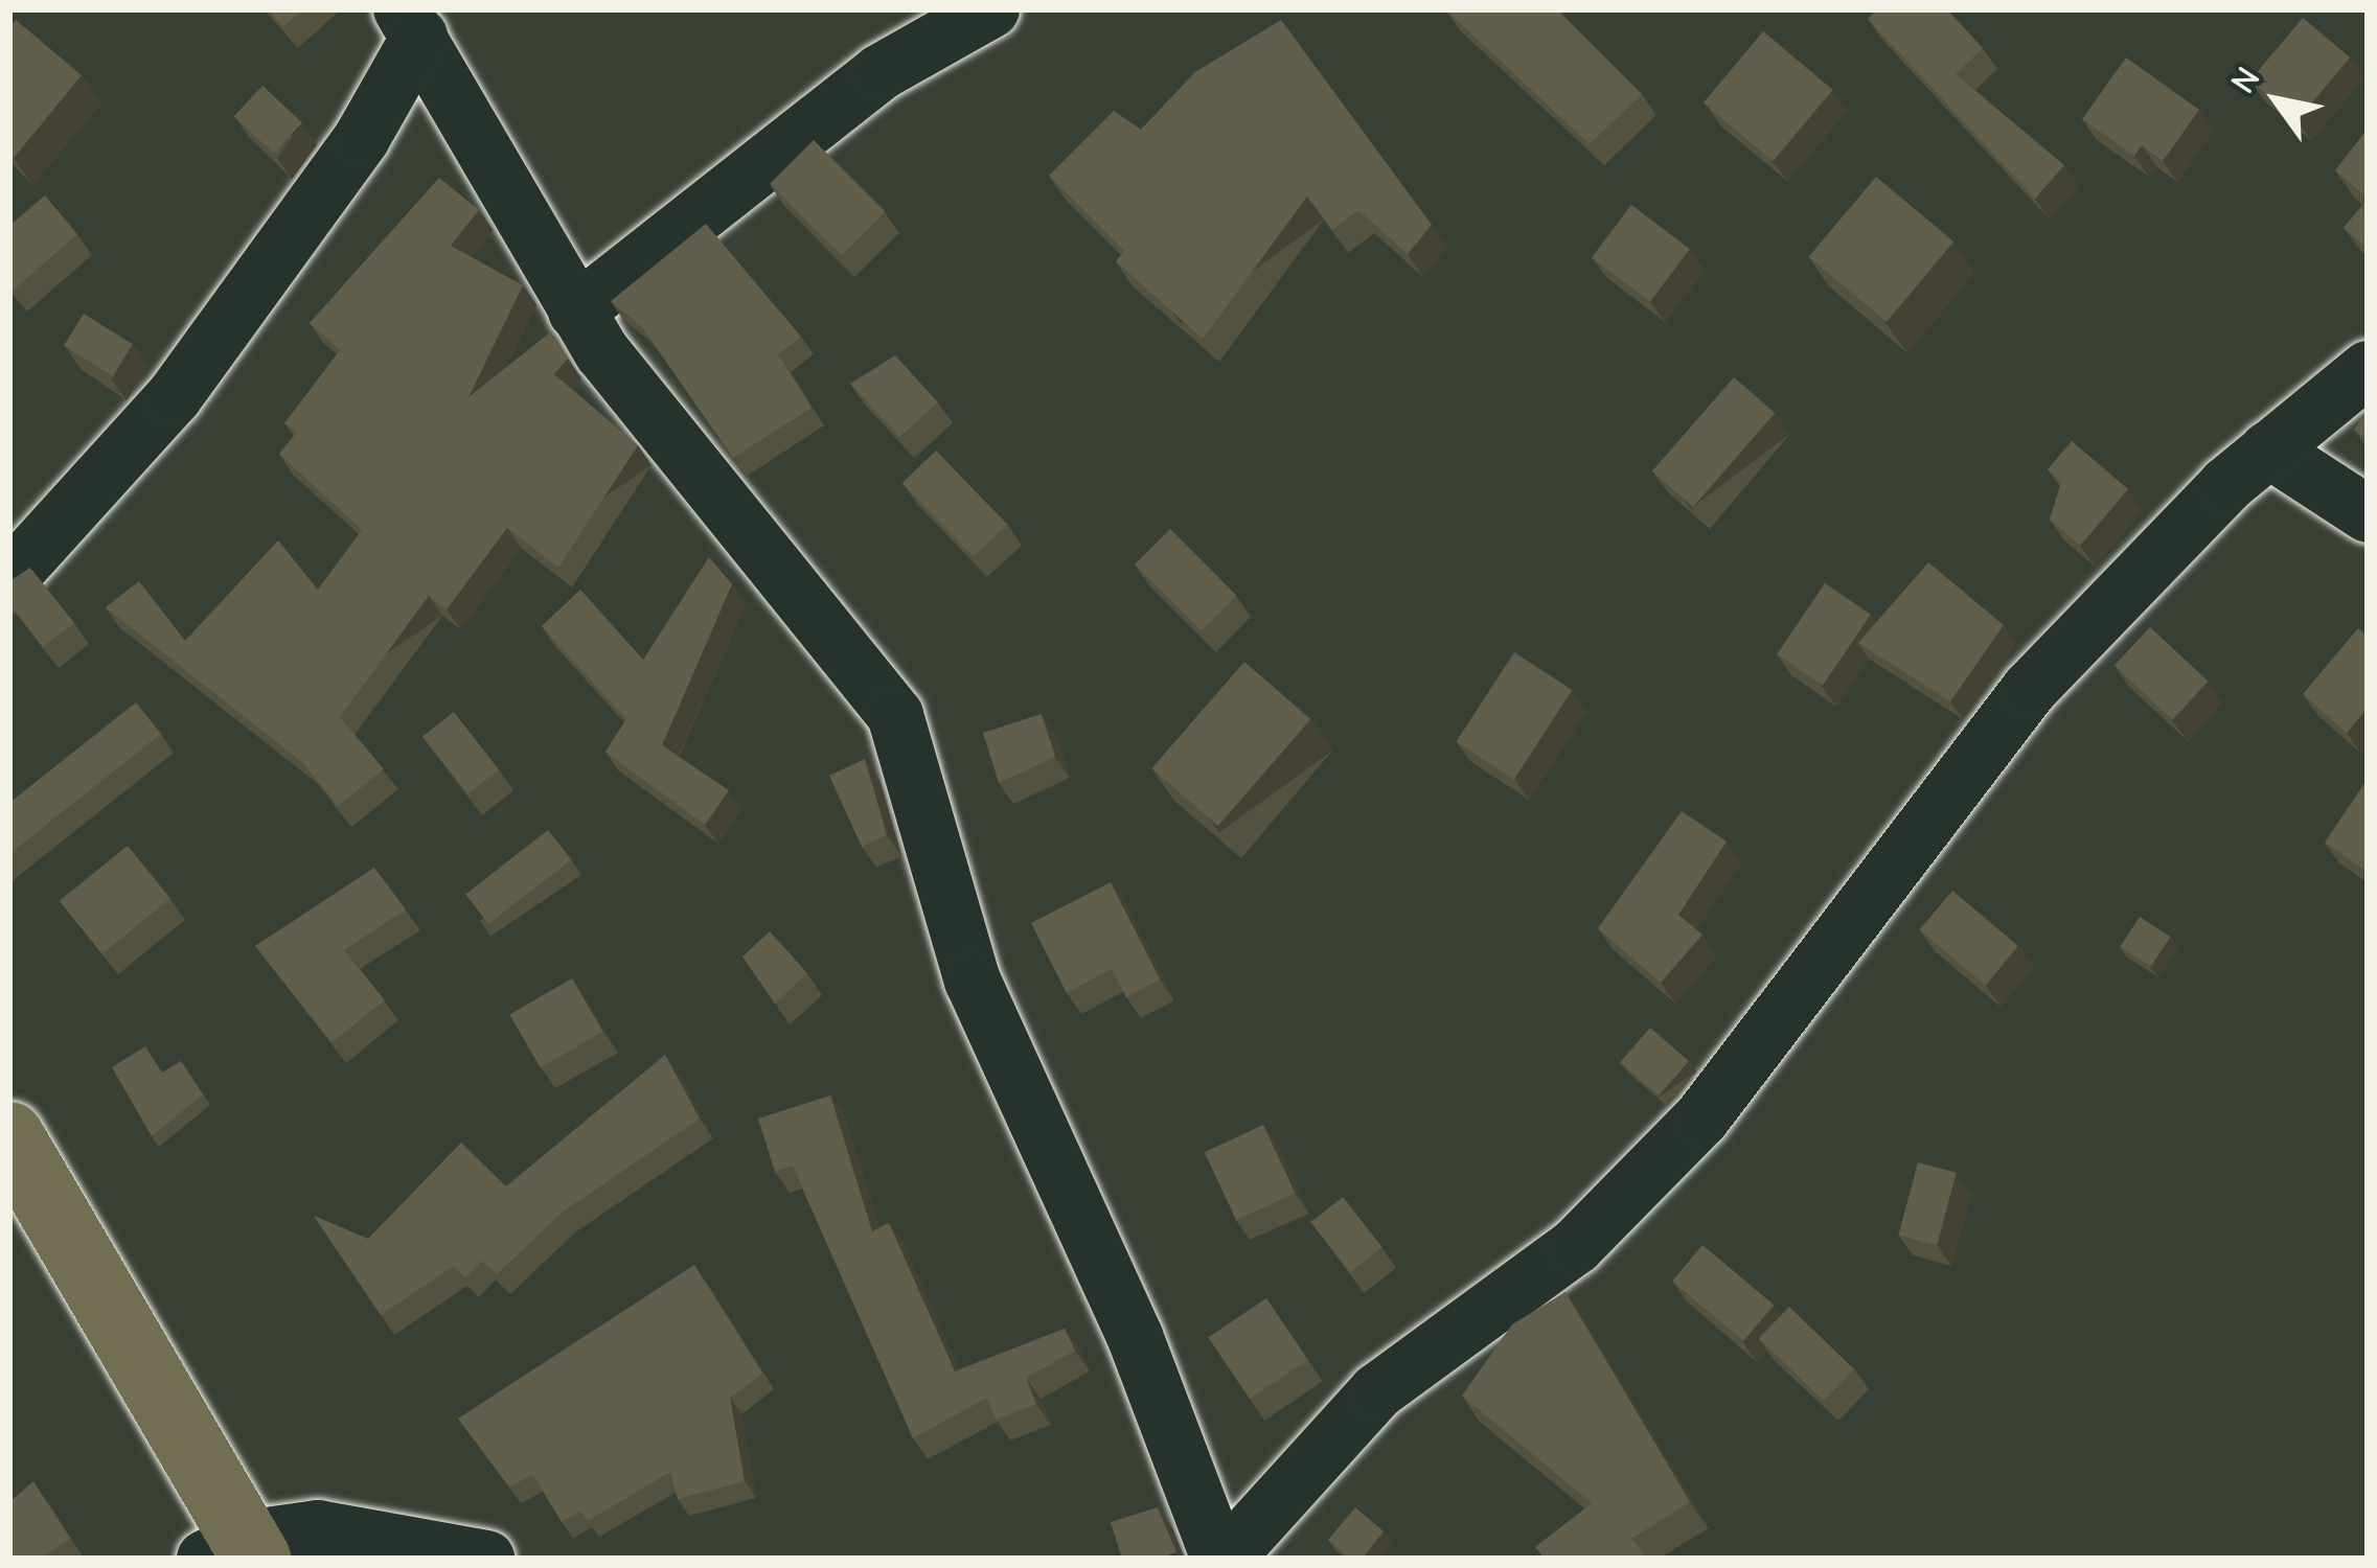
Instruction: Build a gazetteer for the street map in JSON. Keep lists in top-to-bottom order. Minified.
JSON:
{"north":"top left"}
